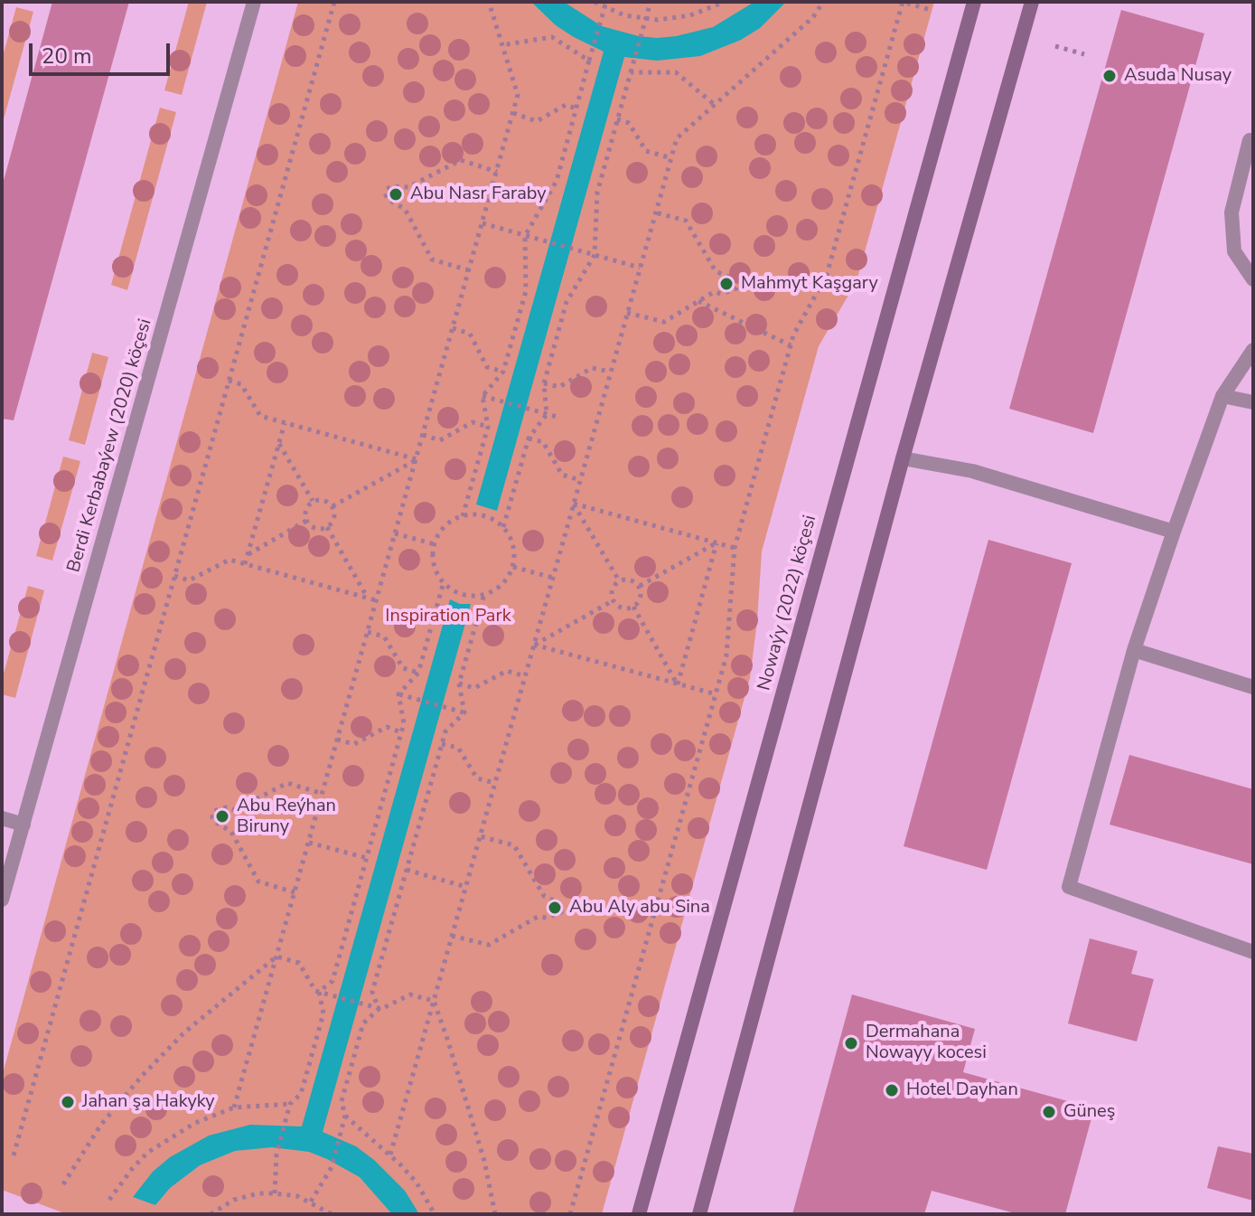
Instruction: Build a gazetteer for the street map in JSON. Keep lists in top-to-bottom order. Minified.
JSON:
{"streets":{"main road":["Nowaýy (2022) köçesi"],"street":["Berdi Kerbabaýew (2020) köçesi"]},"parks":["Inspiration Park"],"places":["Asuda Nusay","Abu Nasr Faraby","Mahmyt Kaşgary","Abu Reýhan Biruny","Abu Aly abu Sina","Dermahana Nowayy kocesi","Hotel Dayhan","Jahan şa Hakyky","Güneş"],"scale_bar":"20 m"}
